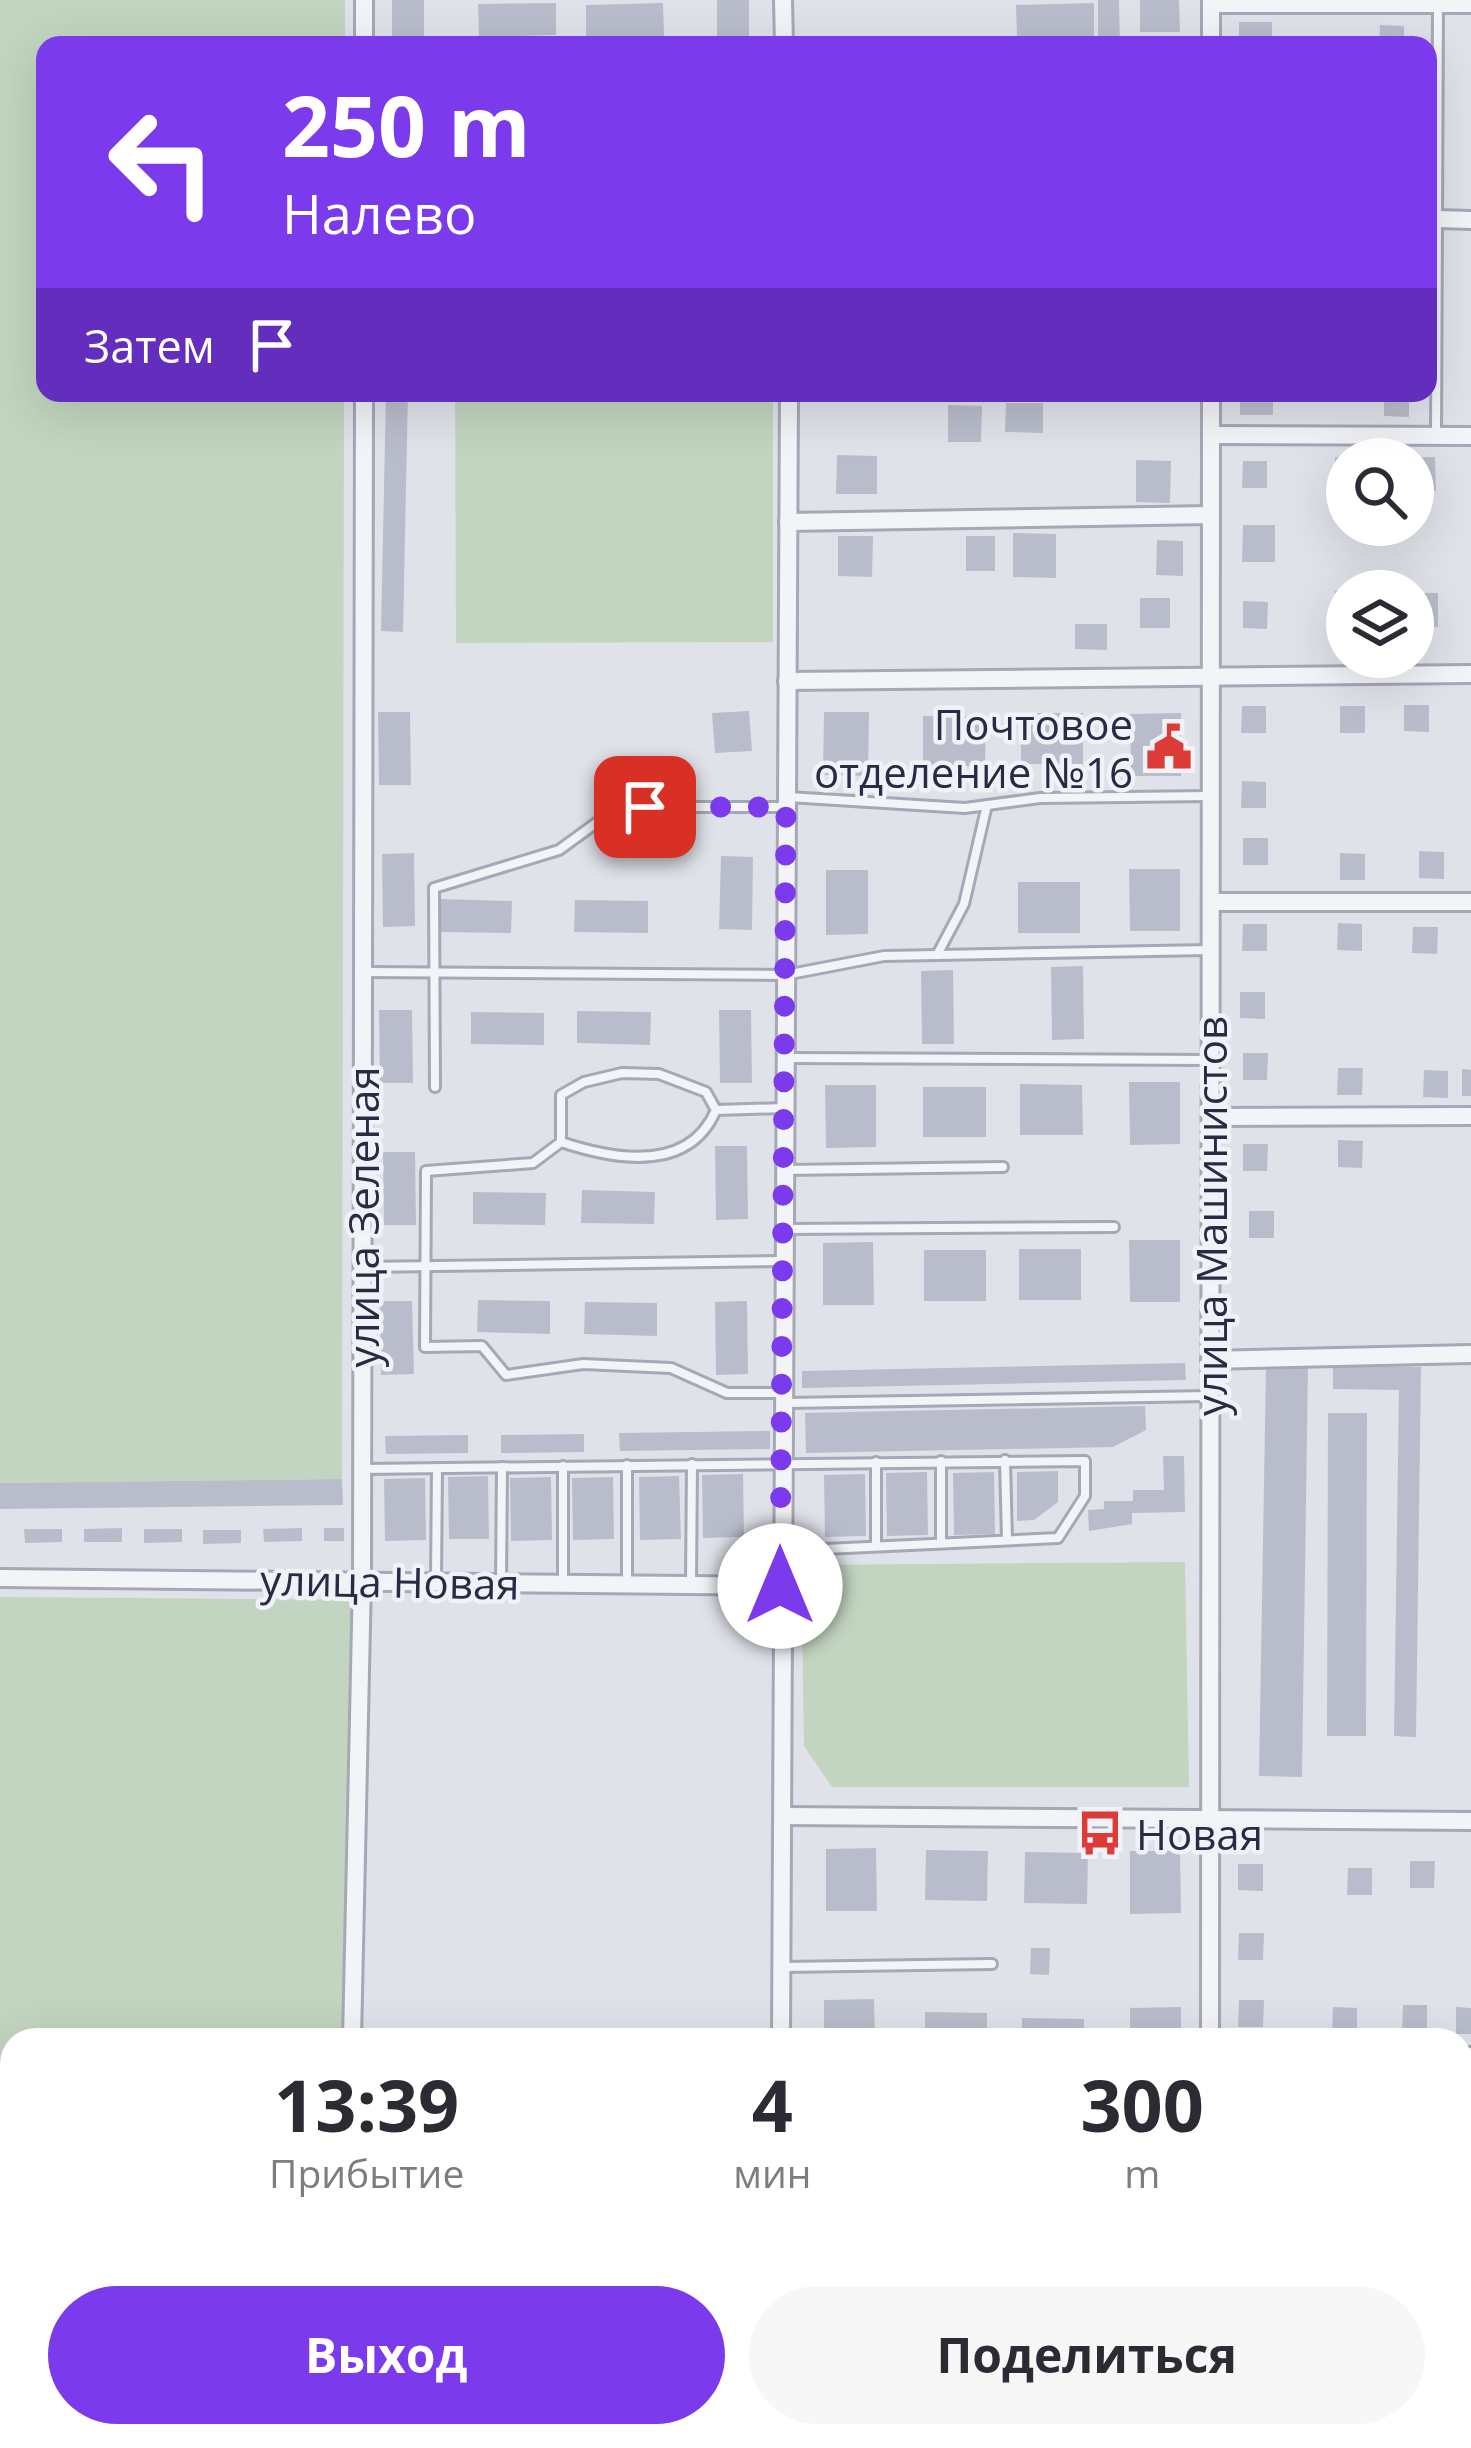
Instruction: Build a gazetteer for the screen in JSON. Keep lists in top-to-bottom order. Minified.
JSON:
{"streets":{"street":["улица Машинистов","улица Зеленая","улица Новая"]},"crossings":[["улица Зеленая","улица Новая"]],"places":{"public building":["Почтовое отделение №16"],"bus stop":["Новая"]},"page":{"turn":["250 m","Налево"],"then":"Затем","eta":["13:39","Прибытие","4","мин","300","m"],"buttons":["Выход","Поделиться"]}}
